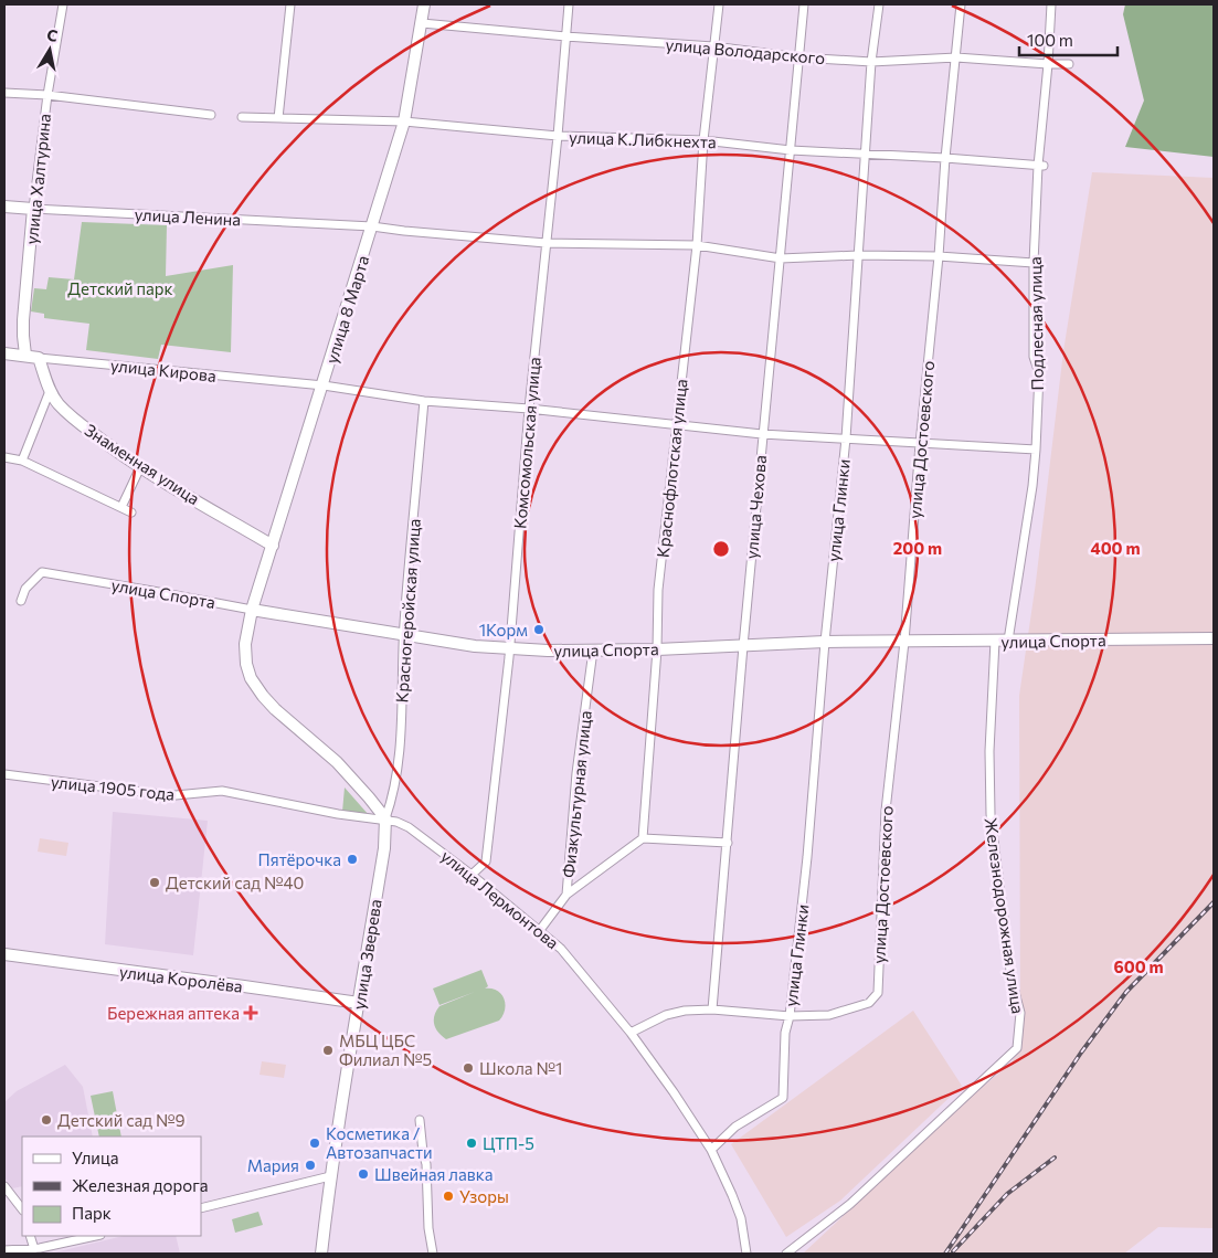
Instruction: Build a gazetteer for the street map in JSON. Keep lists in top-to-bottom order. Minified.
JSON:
{"streets":{"main road":["улица Халтурина","улица Ленина","улица 8 Марта","улица Кирова","Знаменная улица","улица Спорта","улица Лермонтова","улица Зверева","улица Королёва"],"street":["улица Володарского","улица К.Либкнехта","Подлесная улица","улица Достоевского","Комсомольская улица","Краснофлотская улица","улица Чехова","улица Глинки","Красногеройская улица","улица 1905 года","Физкультурная улица","Железнодорожная улица"]},"crossings":[["улица Володарского","улица 8 Марта"],["улица Володарского","Подлесная улица"],["улица Володарского","улица Достоевского"],["улица Володарского","Комсомольская улица"],["улица Володарского","Краснофлотская улица"],["улица Володарского","улица Чехова"],["улица Володарского","улица Глинки"],["улица К.Либкнехта","улица 8 Марта"],["улица К.Либкнехта","Подлесная улица"],["улица К.Либкнехта","улица Достоевского"],["улица К.Либкнехта","Комсомольская улица"],["улица К.Либкнехта","Краснофлотская улица"],["улица К.Либкнехта","улица Чехова"],["улица К.Либкнехта","улица Глинки"],["улица Халтурина","улица Ленина"],["улица Халтурина","улица Кирова"],["улица Ленина","улица 8 Марта"],["улица Ленина","Подлесная улица"],["улица Ленина","улица Достоевского"],["улица Ленина","Комсомольская улица"],["улица Ленина","Краснофлотская улица"],["улица Ленина","улица Чехова"],["улица Ленина","улица Глинки"],["улица 8 Марта","улица Кирова"],["улица 8 Марта","Знаменная улица"],["улица 8 Марта","улица Спорта"],["улица 8 Марта","улица Лермонтова"],["Подлесная улица","улица Кирова"],["Подлесная улица","улица Спорта"],["улица Кирова","улица Достоевского"],["улица Кирова","Комсомольская улица"],["улица Кирова","Знаменная улица"],["улица Кирова","Краснофлотская улица"],["улица Кирова","улица Чехова"],["улица Кирова","улица Глинки"],["улица Кирова","Красногеройская улица"],["улица Достоевского","улица Глинки"],["улица Достоевского","улица Спорта"],["Комсомольская улица","улица Спорта"],["Комсомольская улица","улица Лермонтова"],["Краснофлотская улица","улица Спорта"],["улица Чехова","улица Глинки"],["улица Чехова","улица Спорта"],["улица Глинки","улица Спорта"],["улица Глинки","улица Лермонтова"],["улица Спорта","Красногеройская улица"],["улица Спорта","Физкультурная улица"],["улица Спорта","улица Лермонтова"],["улица Спорта","Железнодорожная улица"],["Красногеройская улица","улица 1905 года"],["Красногеройская улица","улица Лермонтова"],["Красногеройская улица","улица Зверева"],["улица 1905 года","улица Лермонтова"],["улица 1905 года","улица Зверева"],["Физкультурная улица","улица Лермонтова"],["улица Лермонтова","улица Зверева"],["улица Зверева","улица Королёва"]],"parks":["Детский парк"],"places":{"other":["1Корм","Пятёрочка","Детский сад №40","МБЦ ЦБС Филиал №5","Школа №1","Детский сад №9","Косметика / Автозапчасти","ЦТП-5","Мария","Швейная лавка","Узоры"],"health":["Бережная аптека"]},"legend":["Улица","Железная дорога","Парк"],"scale_bar":"100 m","north":"top","rings":["200 m","400 m","600 m"]}
